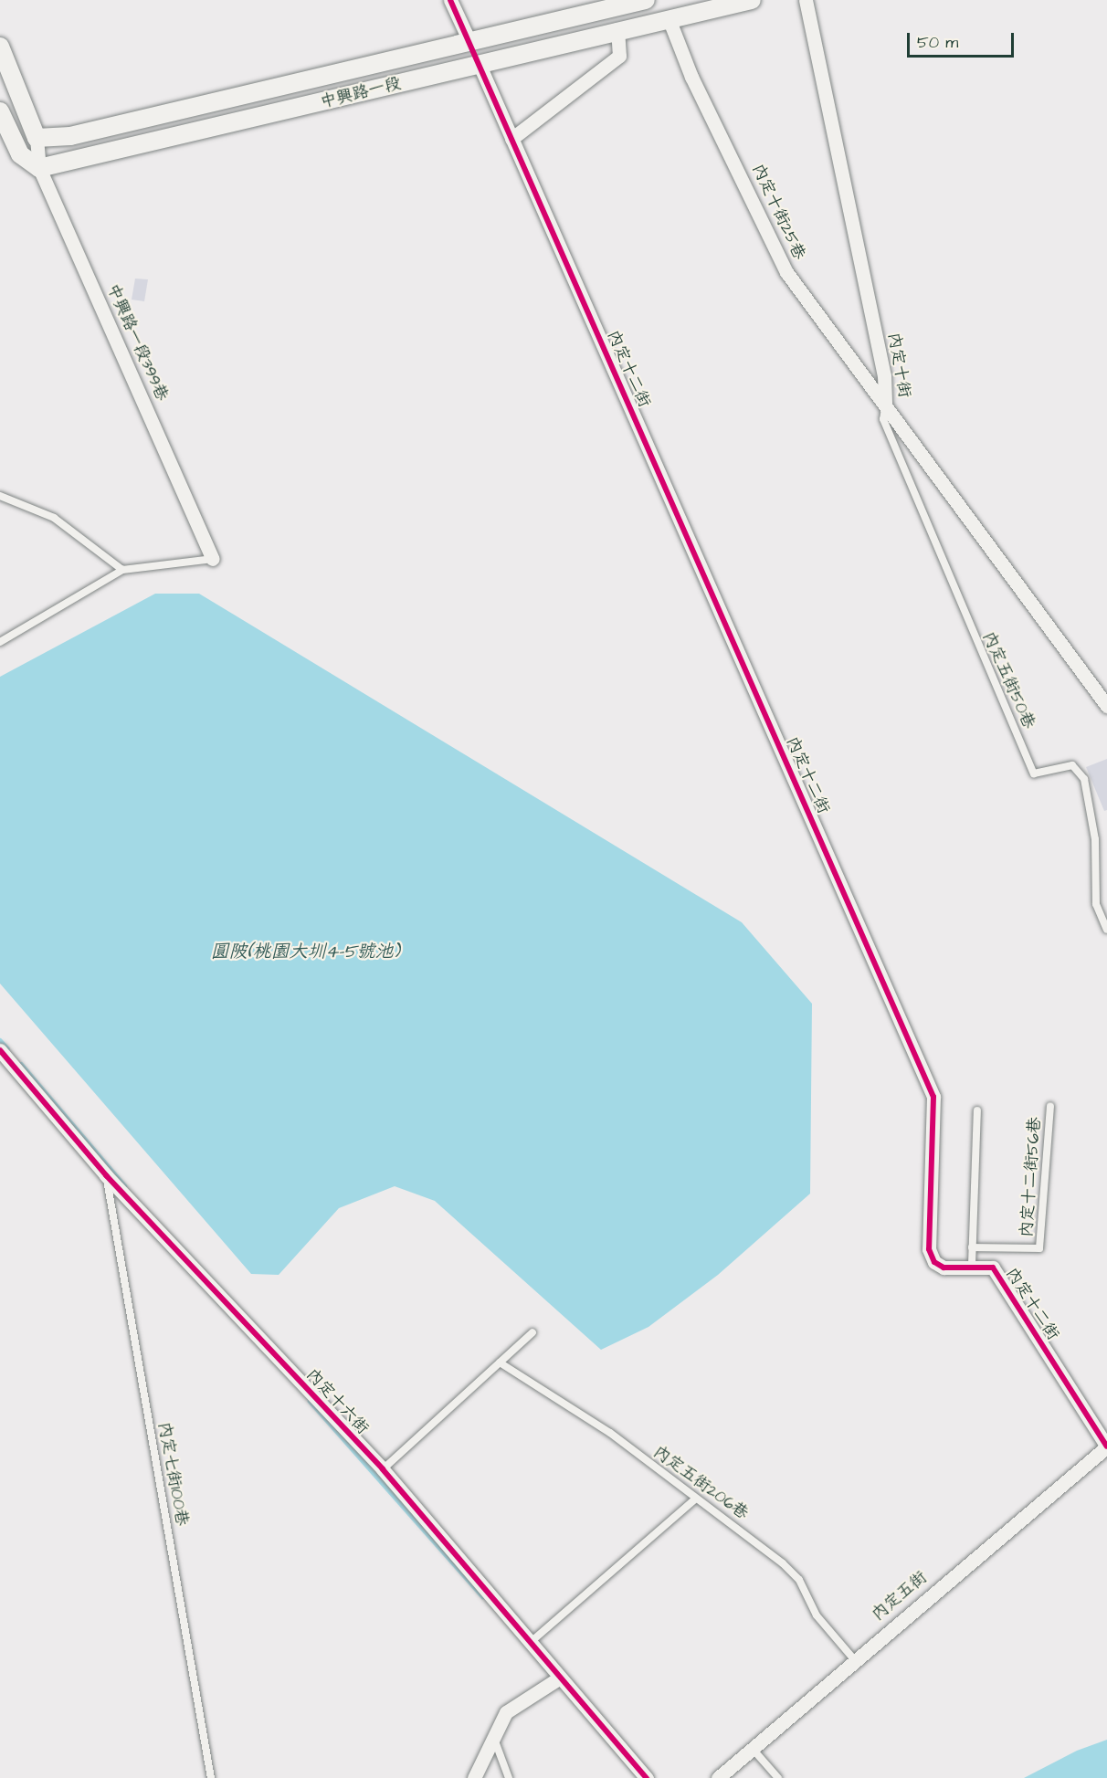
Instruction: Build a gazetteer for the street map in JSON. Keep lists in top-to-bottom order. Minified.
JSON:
{"streets":{"street":["中興路一段","內定十街25巷","中興路一段399巷","內定十街","內定十二街","內定十六街","內定五街"],"lane":["內定五街50巷","內定十二街56巷","內定七街100巷","內定五街206巷"]},"crossings":[["中興路一段","內定十街25巷"],["中興路一段","中興路一段399巷"],["中興路一段","內定十二街"],["內定十街25巷","內定十街"],["內定十街25巷","內定五街50巷"],["內定十街","內定五街50巷"],["內定十二街","內定五街"],["內定十六街","內定七街100巷"],["內定五街206巷","內定五街"]],"water":["圓陂(桃園大圳4-5號池)"],"scale_bar":"50 m"}
